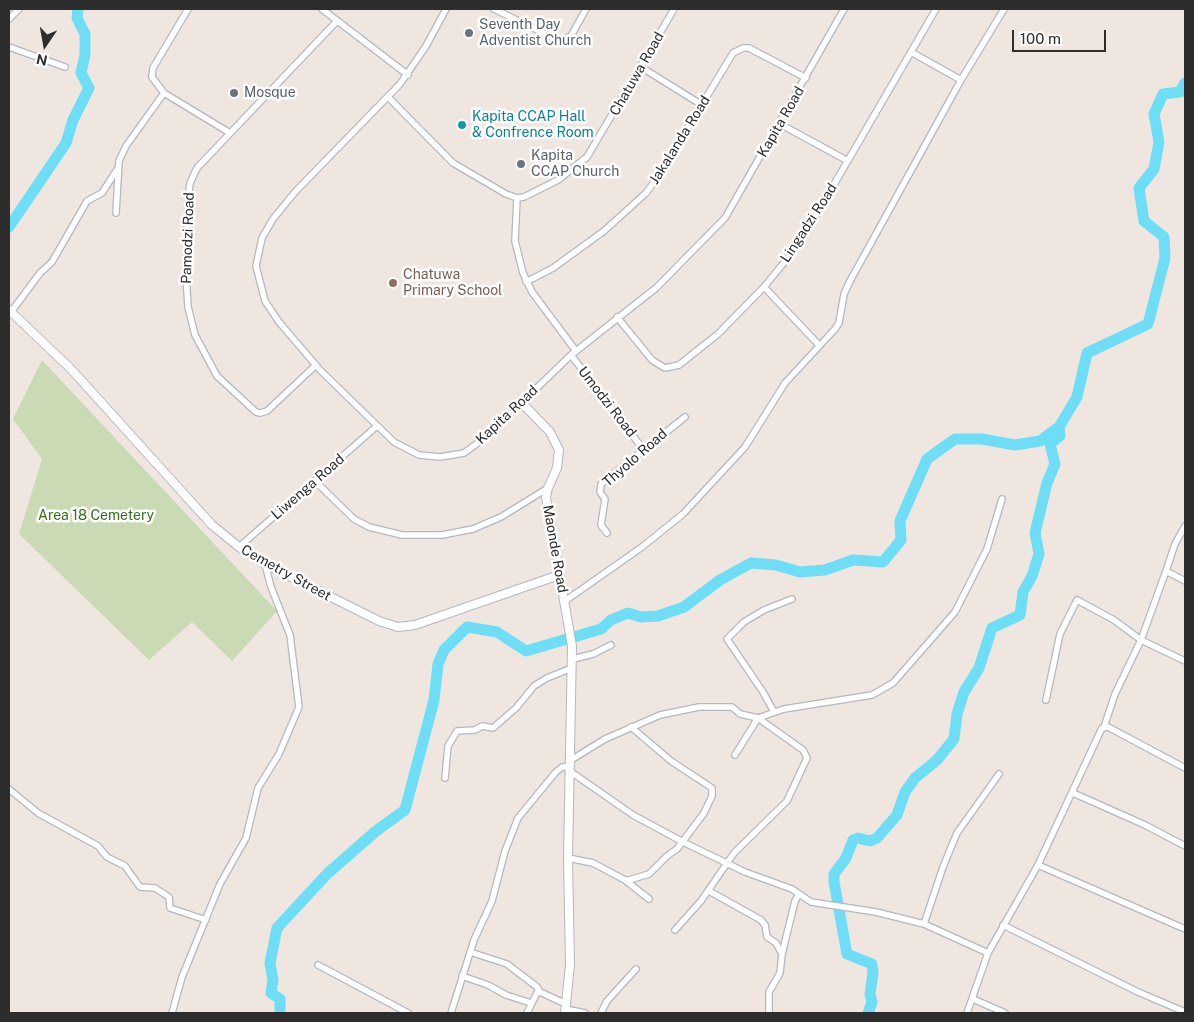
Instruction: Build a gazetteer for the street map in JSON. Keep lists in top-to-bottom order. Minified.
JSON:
{"streets":{"street":["Chatuwa Road","Kapita Road","Jakalanda Road","Lingadzi Road","Pamodzi Road","Umodzi Road","Thyolo Road","Liwenga Road","Maonde Road","Cemetry Street"]},"crossings":[["Kapita Road","Jakalanda Road"],["Kapita Road","Lingadzi Road"],["Kapita Road","Pamodzi Road"],["Kapita Road","Umodzi Road"],["Kapita Road","Liwenga Road"],["Kapita Road","Maonde Road"],["Jakalanda Road","Umodzi Road"],["Umodzi Road","Thyolo Road"],["Liwenga Road","Cemetry Street"],["Maonde Road","Cemetry Street"]],"parks":["Area 18 Cemetery"],"places":["Seventh Day Adventist Church","Mosque","Kapita CCAP Hall & Confrence Room","Kapita CCAP Church","Chatuwa Primary School"],"scale_bar":"100 m","north":"bottom"}
